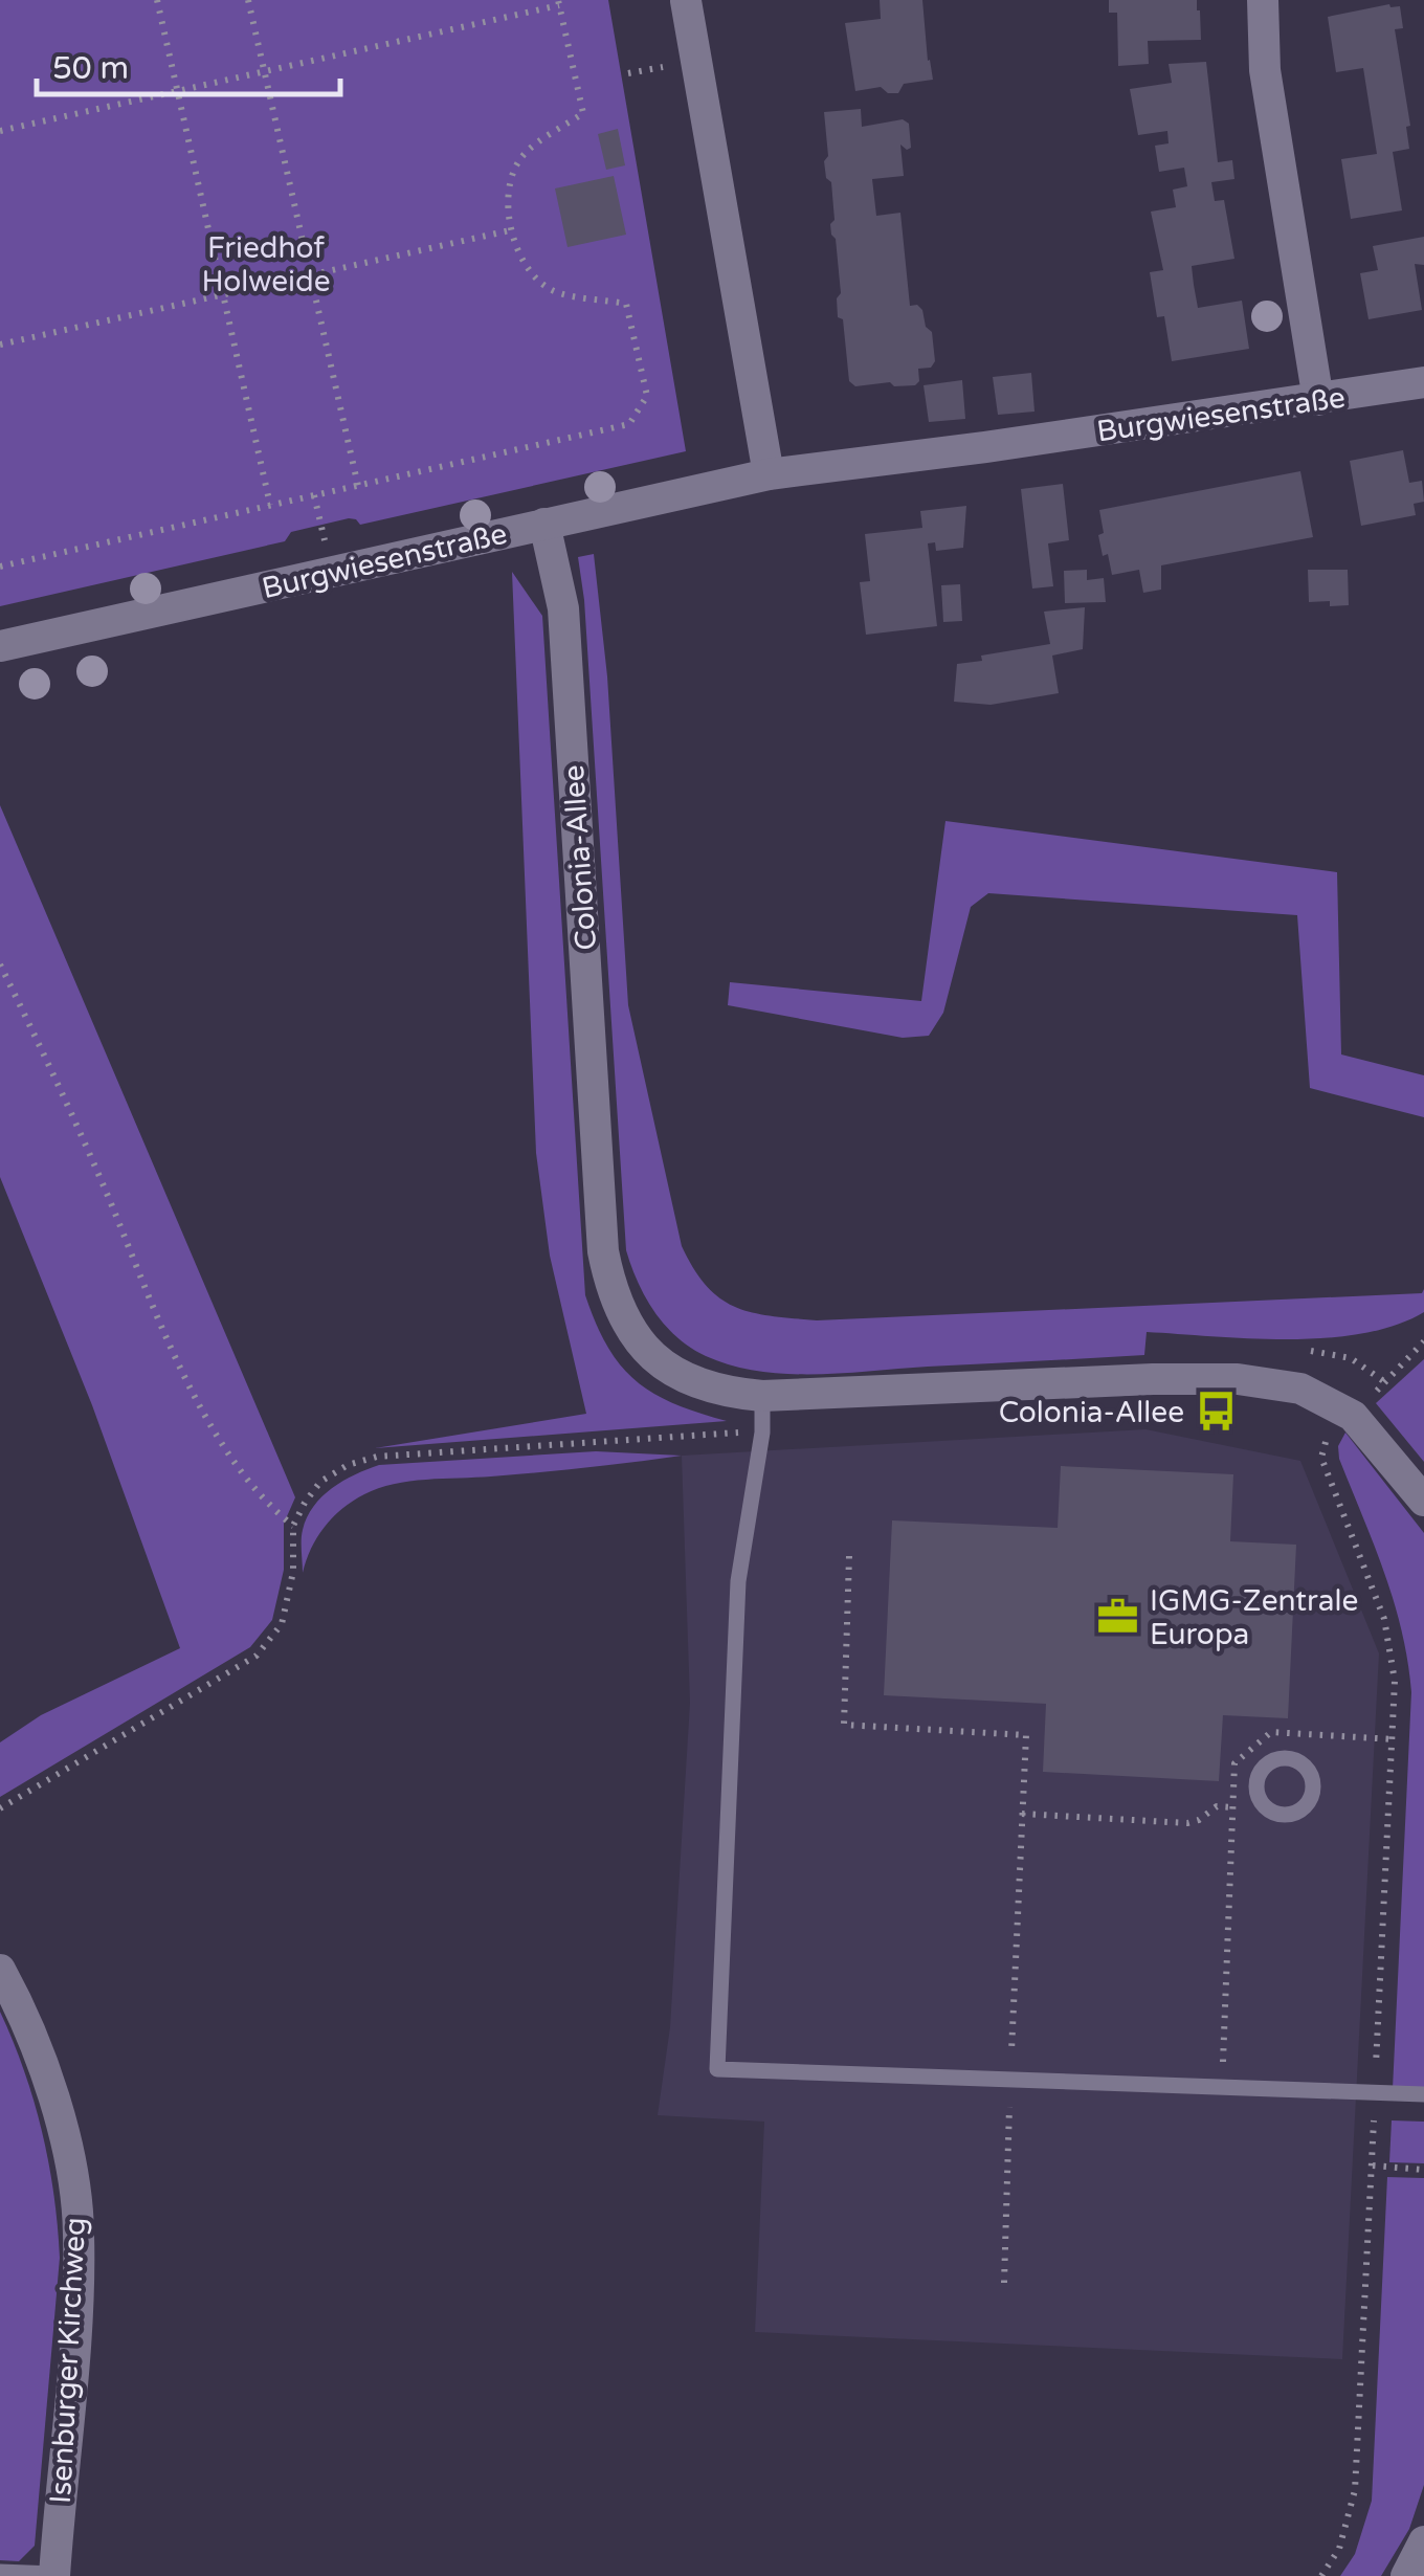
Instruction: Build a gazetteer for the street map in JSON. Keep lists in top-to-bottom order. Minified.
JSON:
{"streets":{"street":["Burgwiesenstraße","Colonia-Allee","Isenburger Kirchweg"]},"crossings":[["Burgwiesenstraße","Colonia-Allee"]],"parks":["Friedhof Holweide"],"places":{"bus stop":["Colonia-Allee"],"office":["IGMG-Zentrale Europa"]},"scale_bar":"50 m"}
